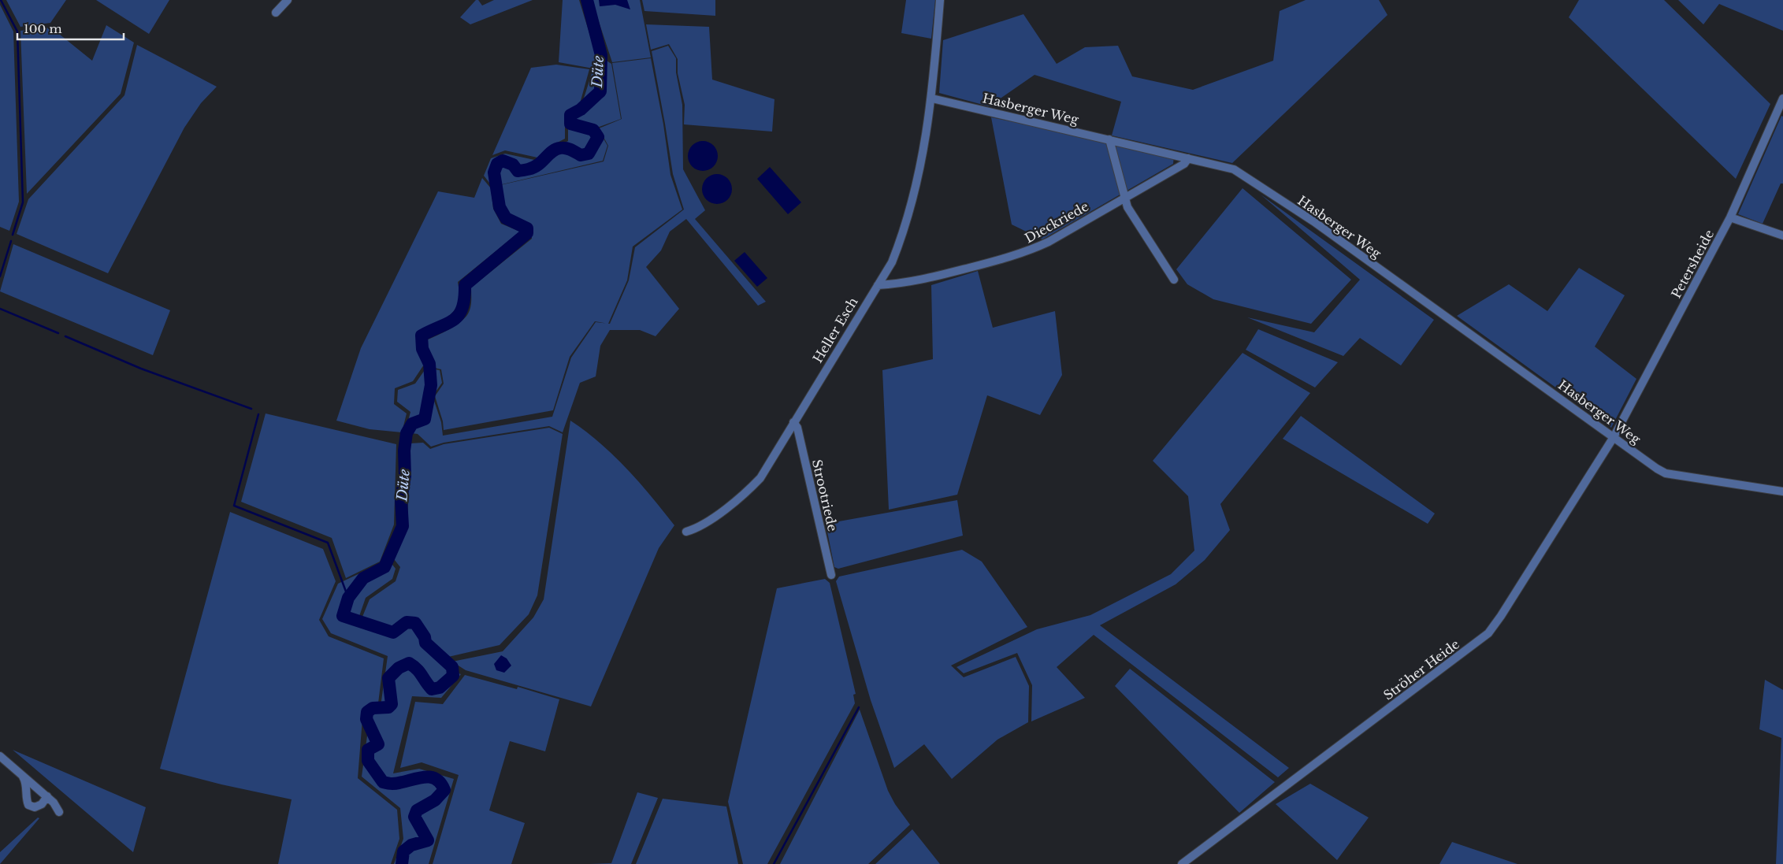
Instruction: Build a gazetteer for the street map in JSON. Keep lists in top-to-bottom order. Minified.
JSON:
{"streets":{"street":["Hasberger Weg","Dieckriede","Petersheide","Heller Esch","Strootriede","Ströher Heide"]},"crossings":[["Hasberger Weg","Dieckriede"],["Hasberger Weg","Petersheide"],["Hasberger Weg","Heller Esch"],["Hasberger Weg","Ströher Heide"],["Dieckriede","Heller Esch"],["Petersheide","Ströher Heide"],["Heller Esch","Strootriede"]],"water":["Düte"],"scale_bar":"100 m"}
